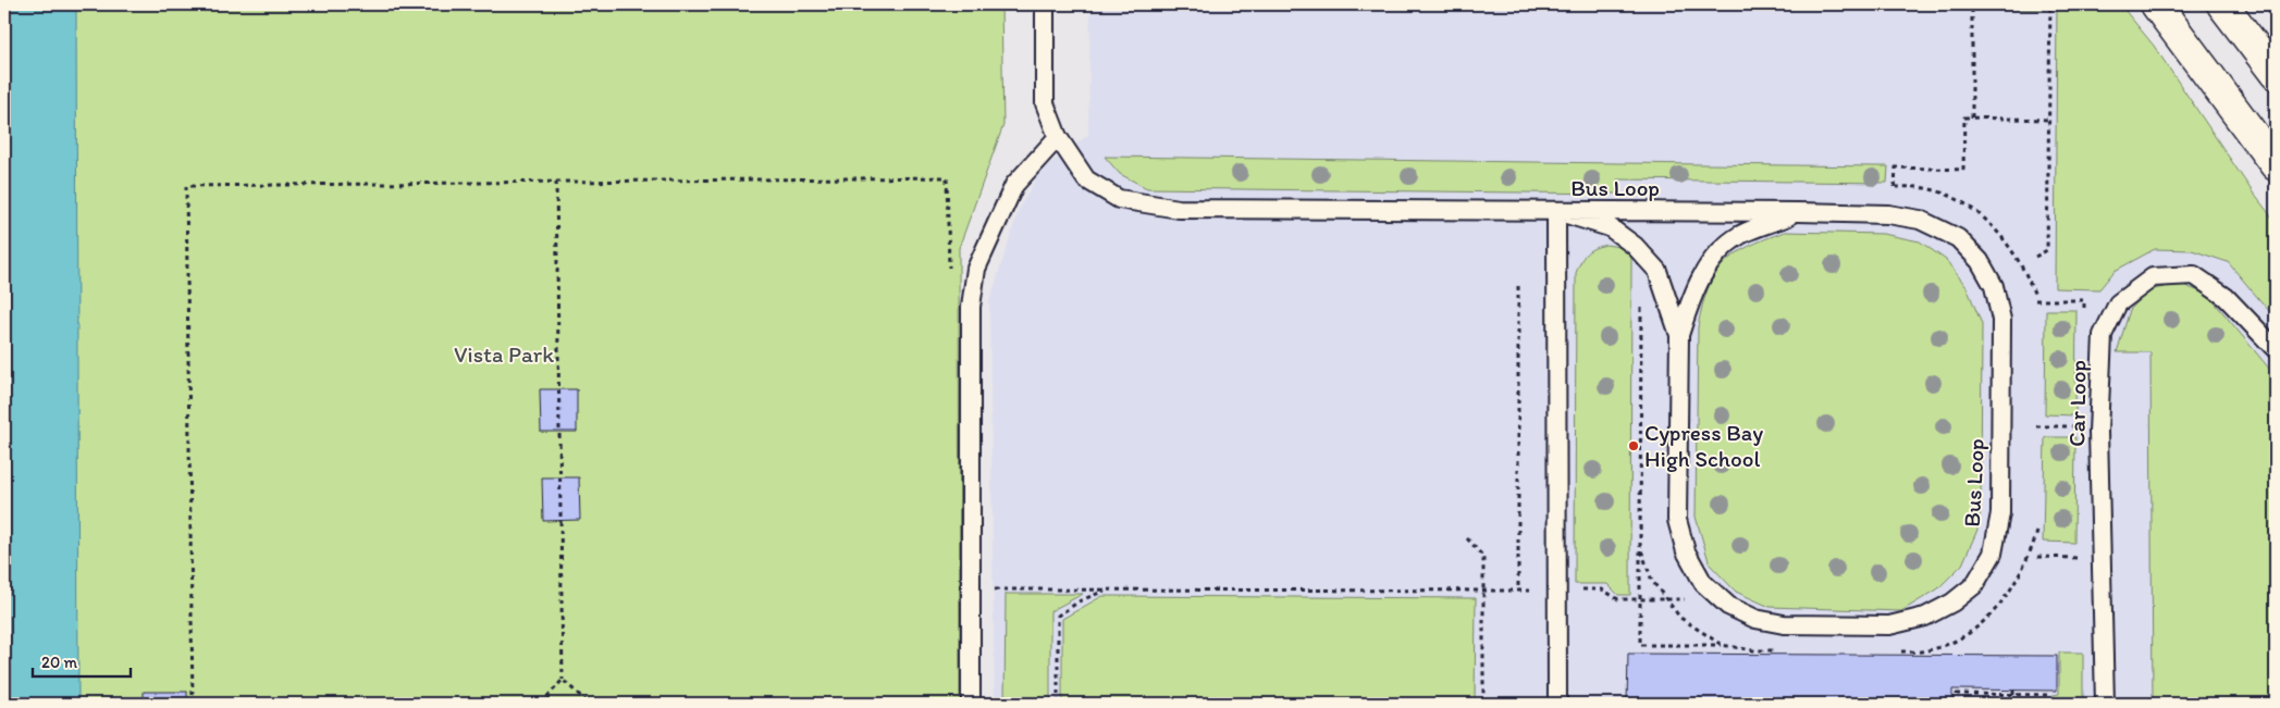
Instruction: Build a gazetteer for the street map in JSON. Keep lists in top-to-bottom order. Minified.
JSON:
{"streets":{"lane":["Bus Loop","Car Loop"]},"parks":["Vista Park"],"places":["Cypress Bay High School"],"scale_bar":"20 m"}
